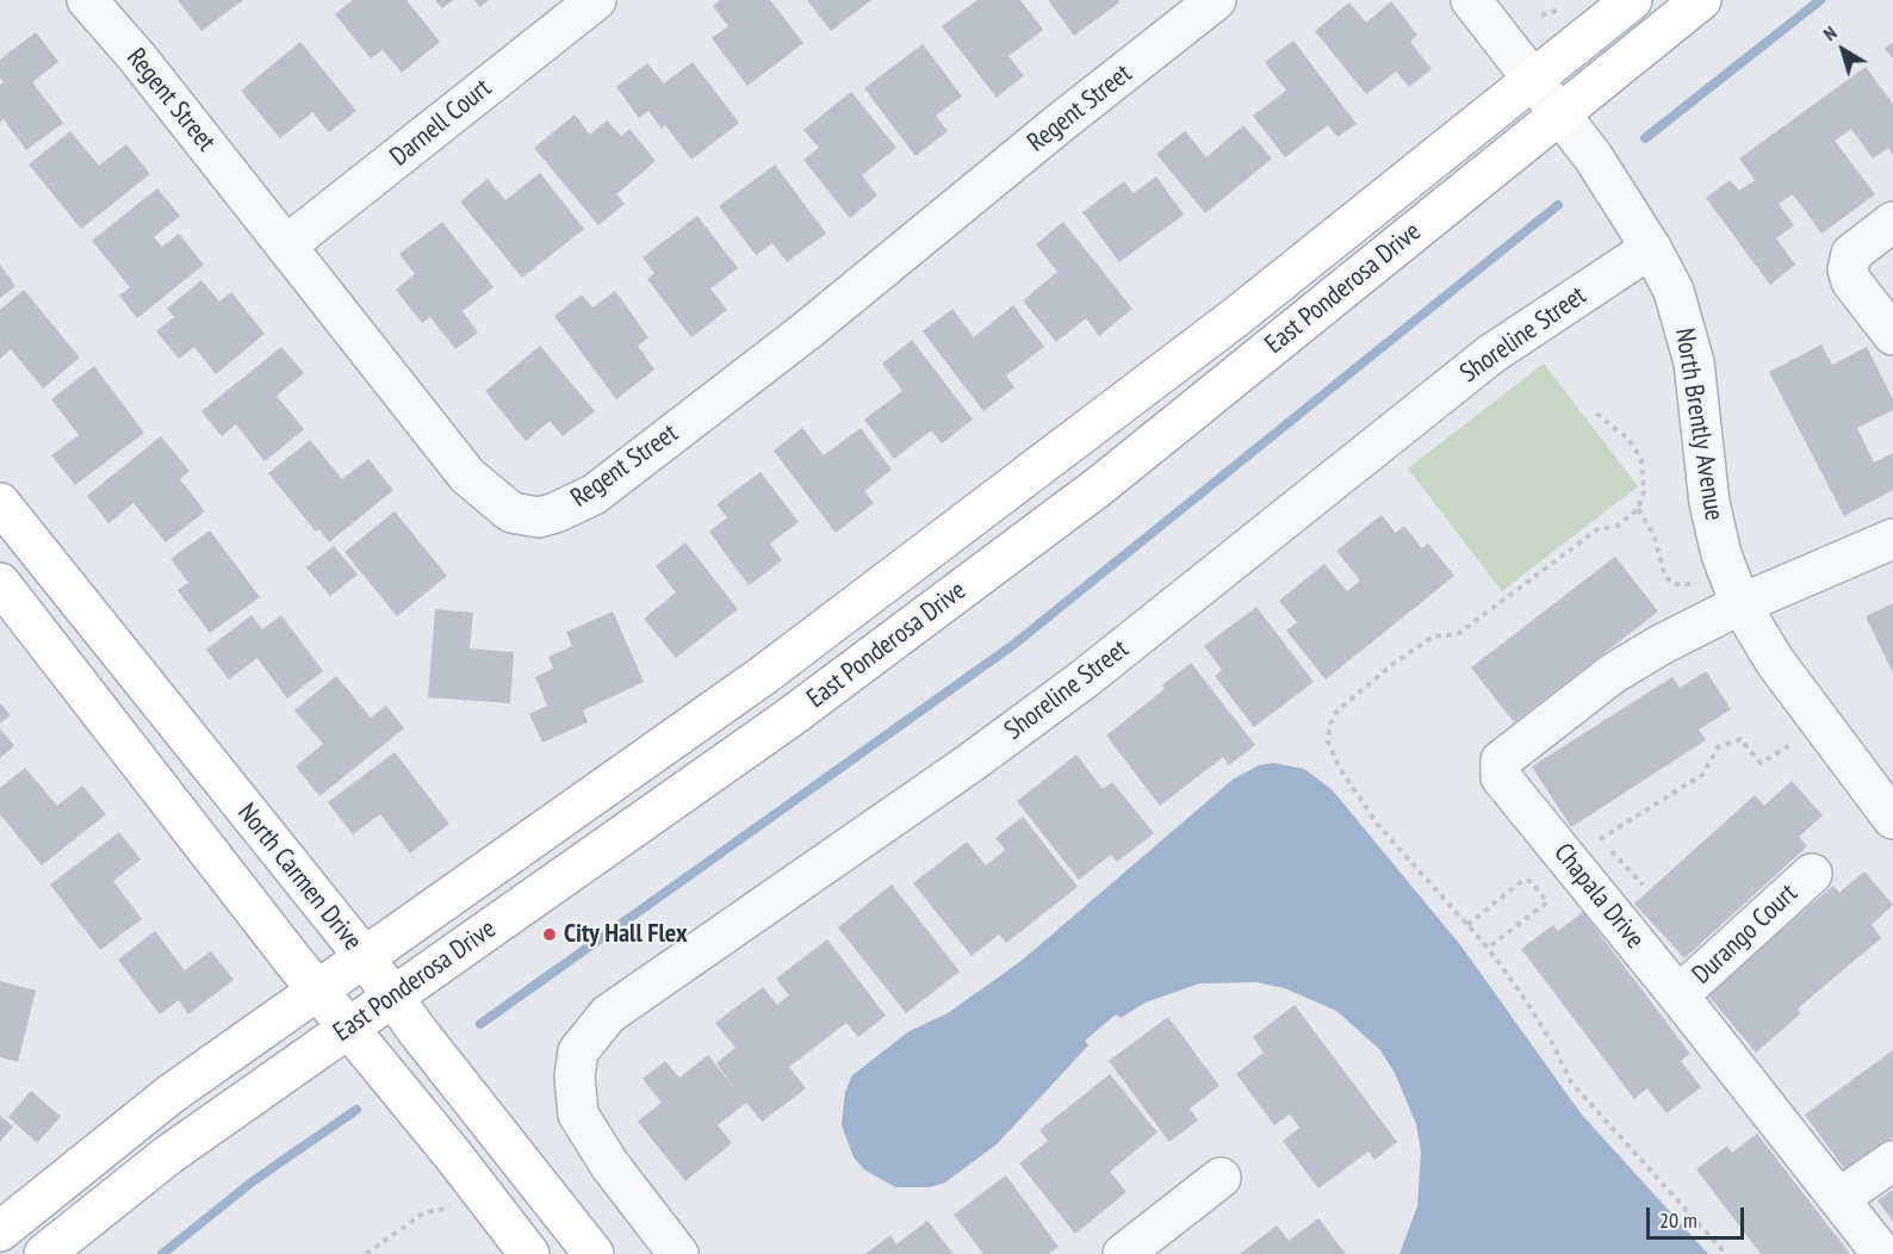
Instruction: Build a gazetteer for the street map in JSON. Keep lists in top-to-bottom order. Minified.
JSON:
{"streets":{"main road":["East Ponderosa Drive","North Carmen Drive"],"street":["Regent Street","Darnell Court","Shoreline Street","North Brently Avenue","Chapala Drive","Durango Court"]},"crossings":[["Regent Street","Darnell Court"],["East Ponderosa Drive","North Brently Avenue"],["East Ponderosa Drive","North Carmen Drive"],["Shoreline Street","North Brently Avenue"],["North Brently Avenue","Chapala Drive"],["Chapala Drive","Durango Court"]],"places":["City Hall Flex"],"scale_bar":"20 m","north":"top left"}
